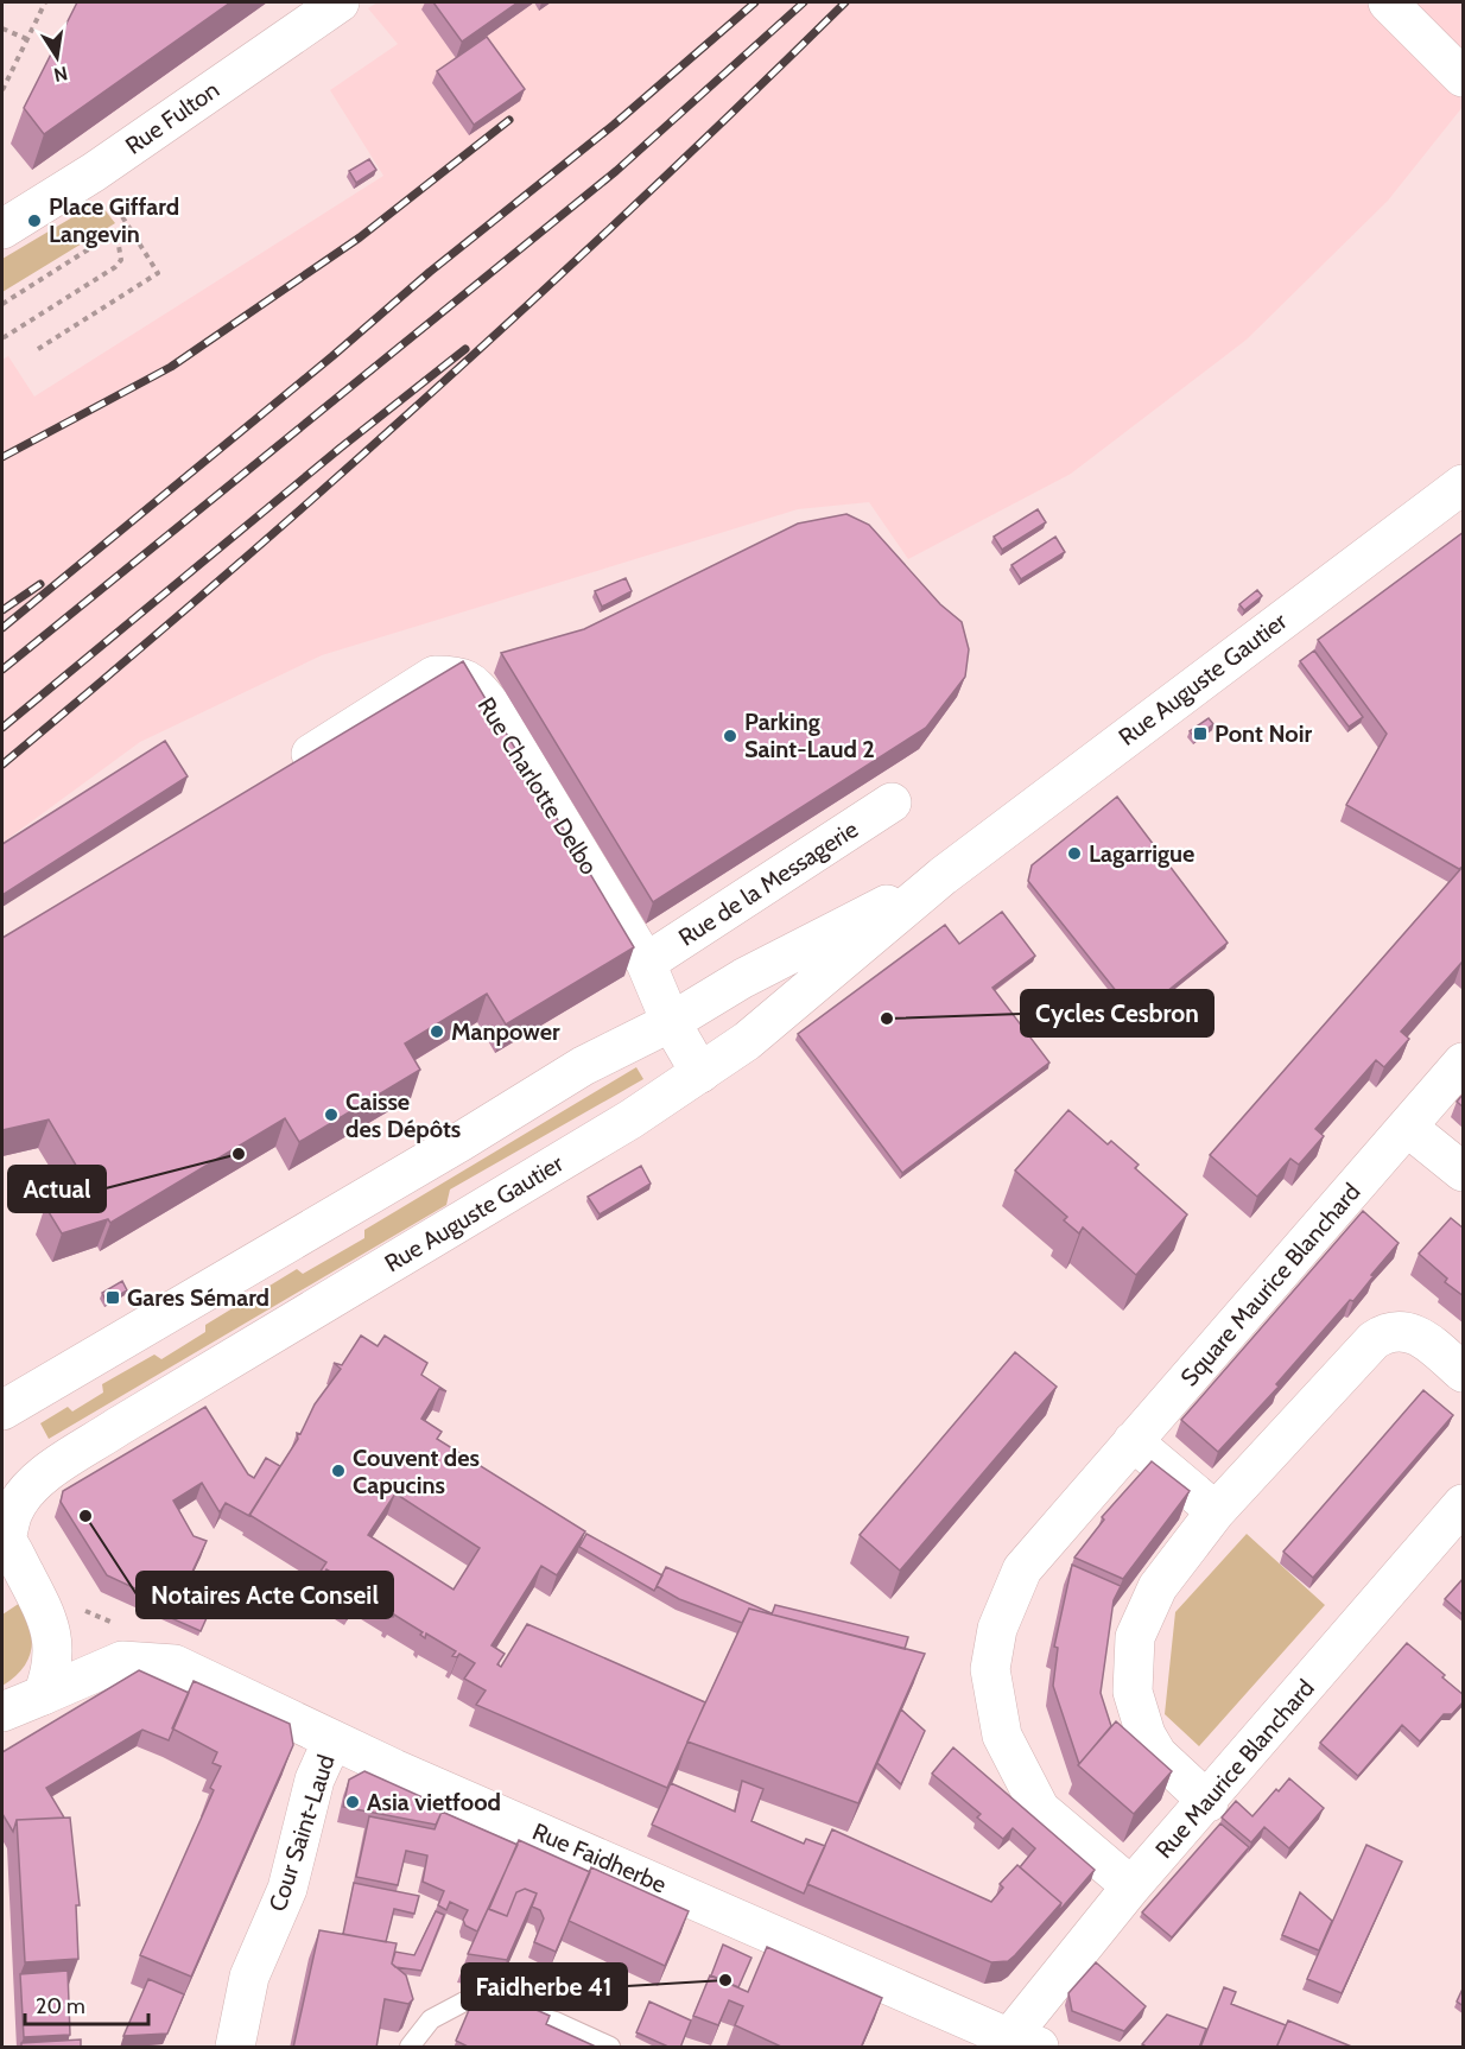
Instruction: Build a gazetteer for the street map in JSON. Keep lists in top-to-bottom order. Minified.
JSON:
{"streets":{"street":["Rue Fulton","Rue Auguste Gautier","Rue Charlotte Delbo","Rue de la Messagerie","Square Maurice Blanchard","Rue Maurice Blanchard","Cour Saint-Laud","Rue Faidherbe"]},"crossings":[["Rue Auguste Gautier","Rue Charlotte Delbo"],["Rue Charlotte Delbo","Rue de la Messagerie"],["Square Maurice Blanchard","Rue Maurice Blanchard"],["Rue Maurice Blanchard","Rue Faidherbe"],["Cour Saint-Laud","Rue Faidherbe"]],"places":{"other":["Place Giffard Langevin","Parking Saint-Laud 2","Lagarrigue","Cycles Cesbron","Manpower","Caisse des Dépôts","Actual","Couvent des Capucins","Notaires Acte Conseil","Asia vietfood","Faidherbe 41"],"transit":["Pont Noir","Gares Sémard"]},"scale_bar":"20 m","north":"bottom"}
